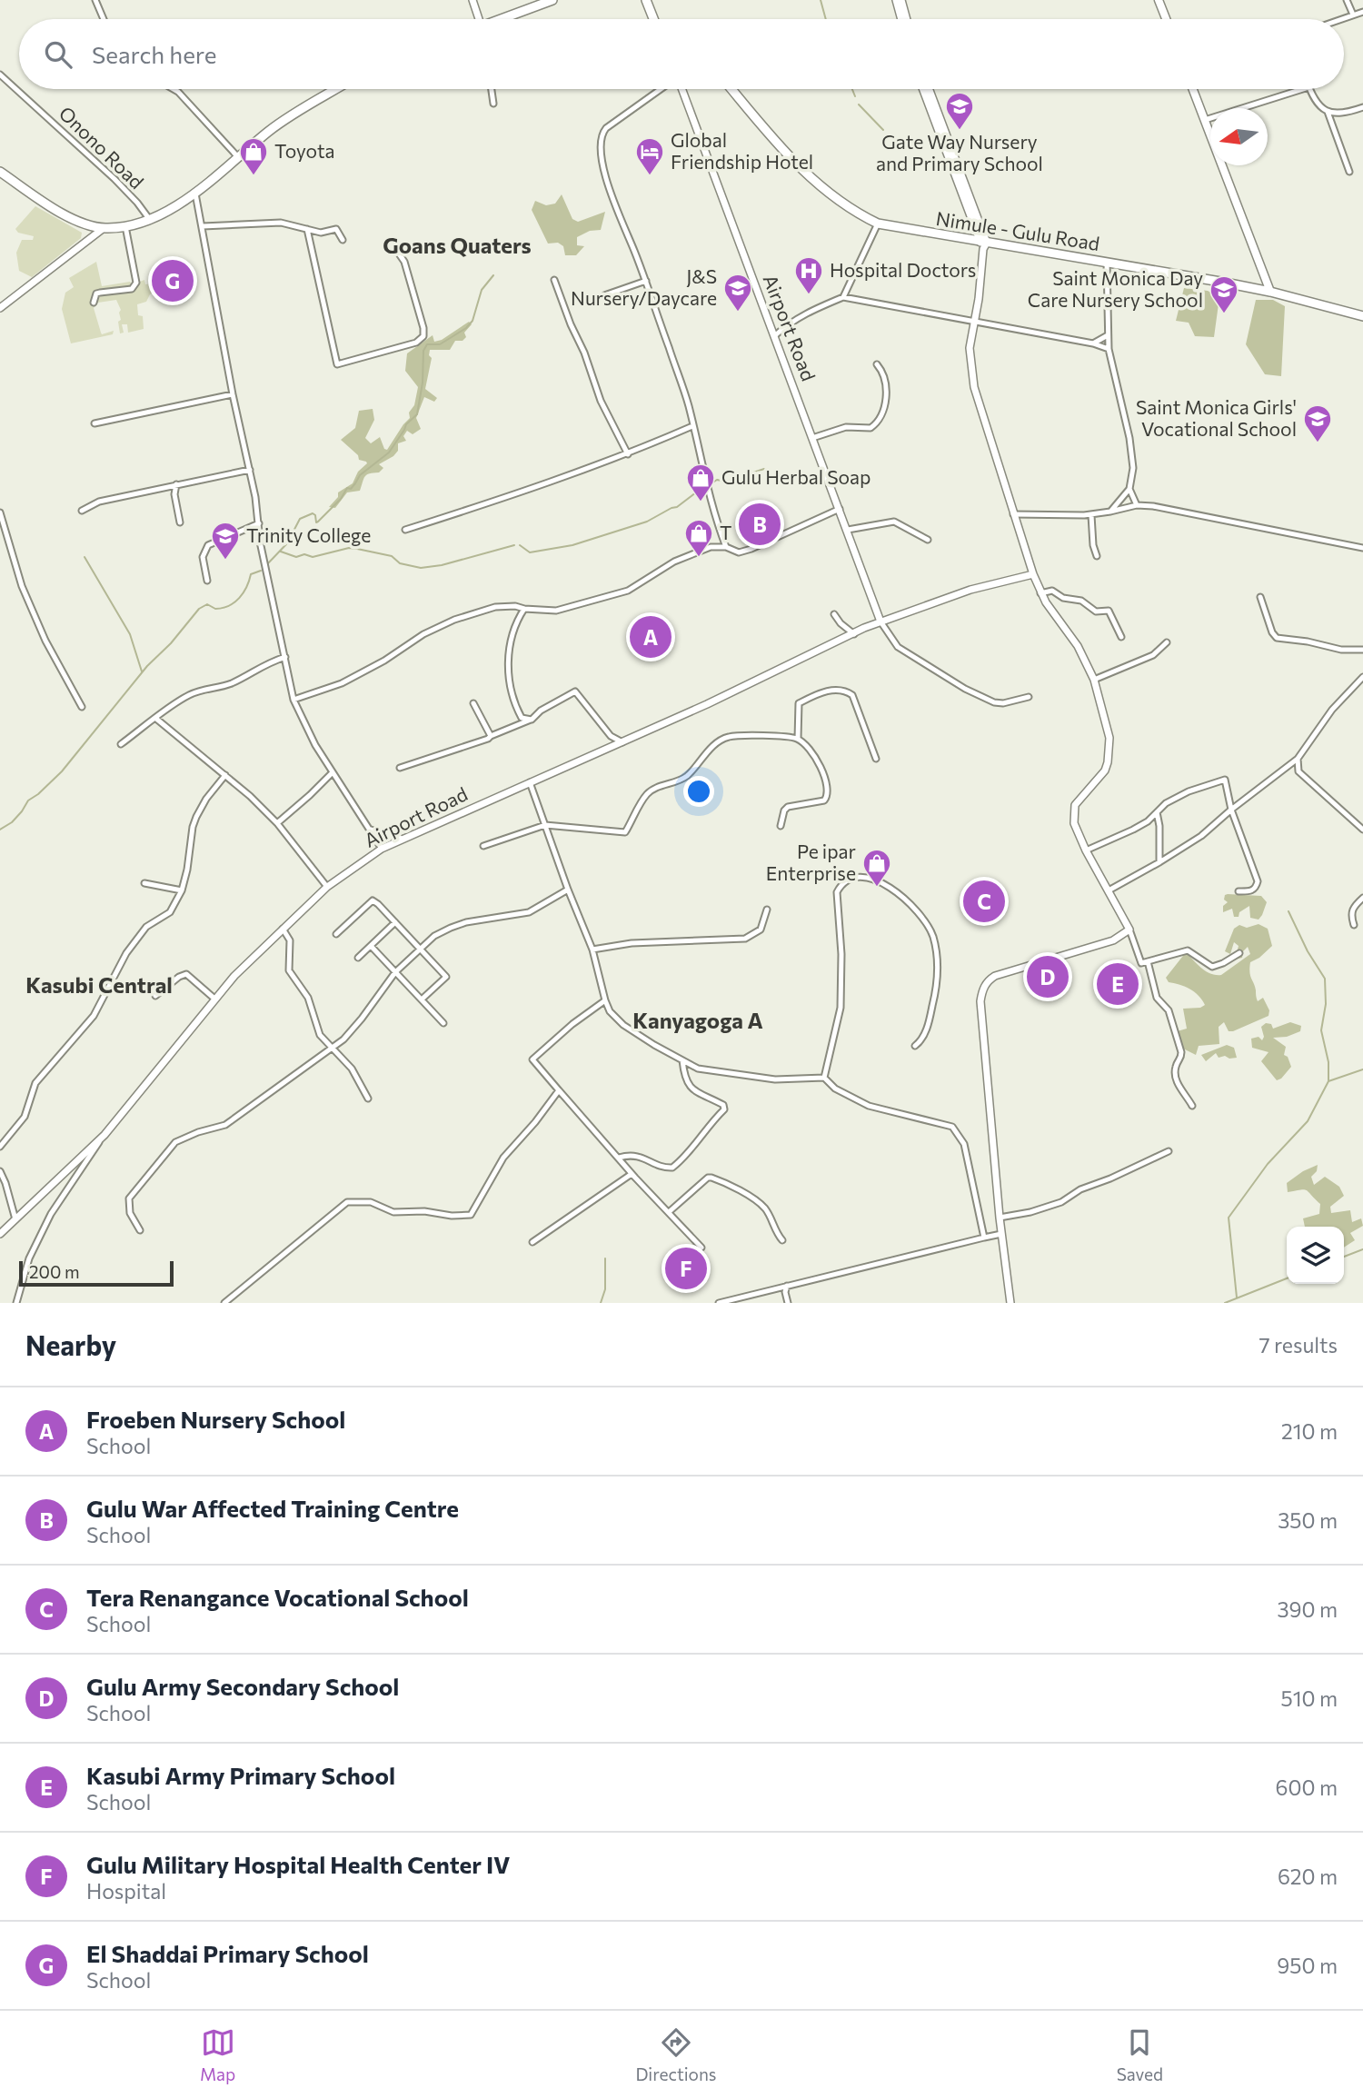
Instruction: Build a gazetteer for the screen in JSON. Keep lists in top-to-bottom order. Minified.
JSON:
{"streets":{"main road":["Nimule - Gulu Road"],"street":["Onono Road","Airport Road"]},"districts":["Goans Quaters","Kasubi Central","Kanyagoga A"],"places":{"school or university":["Gate Way Nursery and Primary School","J&S Nursery/Daycare","Saint Monica Day Care Nursery School","Saint Monica Girls' Vocational School","Trinity College"],"shop":["Toyota","Gulu Herbal Soap","T","Pe ipar Enterprise"],"hotel":["Global Friendship Hotel"],"hospital":["Hospital Doctors"]},"scale_bar":"200 m","north":"left","page":{"search":"Search here","pins":["G","B","A","C","D","E","F"],"scale":"200 m","heading":["Nearby","7 results"],"list":[{"mark":"A","name":"Froeben Nursery School","note":"School","value":"210 m"},{"mark":"B","name":"Gulu War Affected Training Centre","note":"School","value":"350 m"},{"mark":"C","name":"Tera Renangance Vocational School","note":"School","value":"390 m"},{"mark":"D","name":"Gulu Army Secondary School","note":"School","value":"510 m"},{"mark":"E","name":"Kasubi Army Primary School","note":"School","value":"600 m"},{"mark":"F","name":"Gulu Military Hospital Health Center IV","note":"Hospital","value":"620 m"},{"mark":"G","name":"El Shaddai Primary School","note":"School","value":"950 m"}],"nav":["Map","Directions","Saved"]}}
